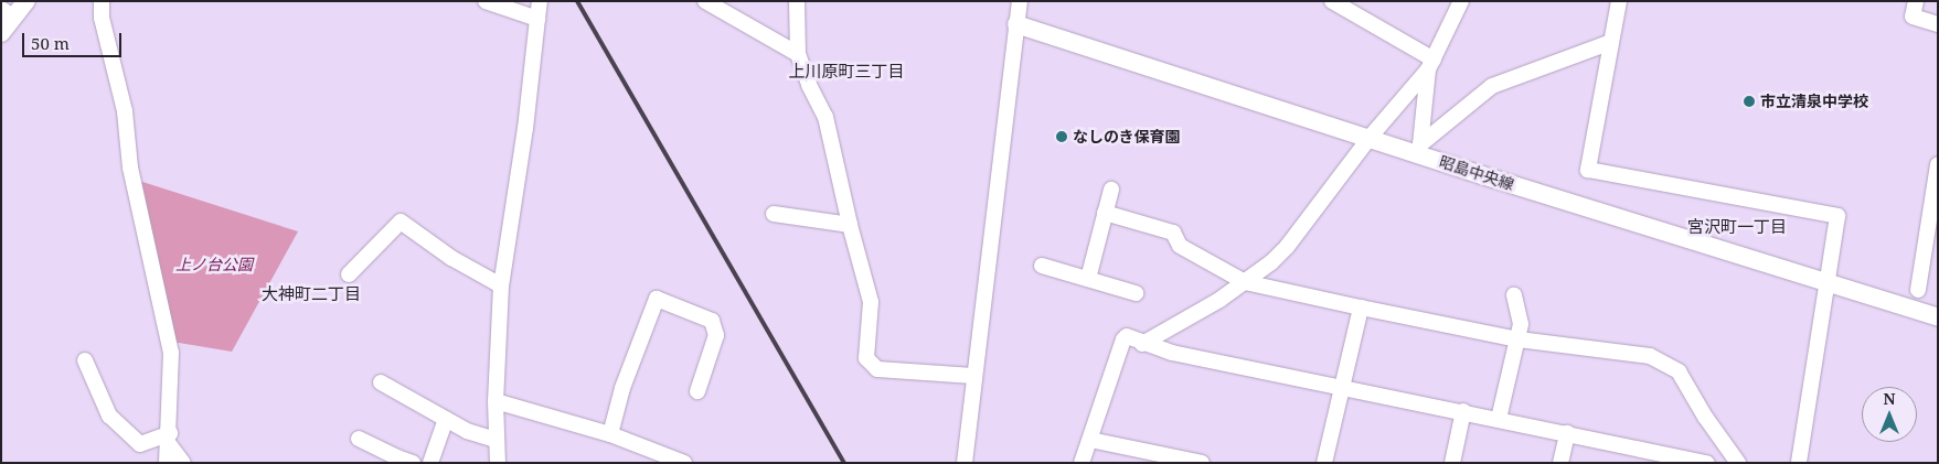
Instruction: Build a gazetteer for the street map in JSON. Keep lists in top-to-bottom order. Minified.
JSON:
{"streets":{"street":["昭島中央線"]},"districts":["上川原町三丁目","宮沢町一丁目","大神町二丁目"],"parks":["上ノ台公園"],"places":["市立清泉中学校","なしのき保育園"],"scale_bar":"50 m","north":"top"}
